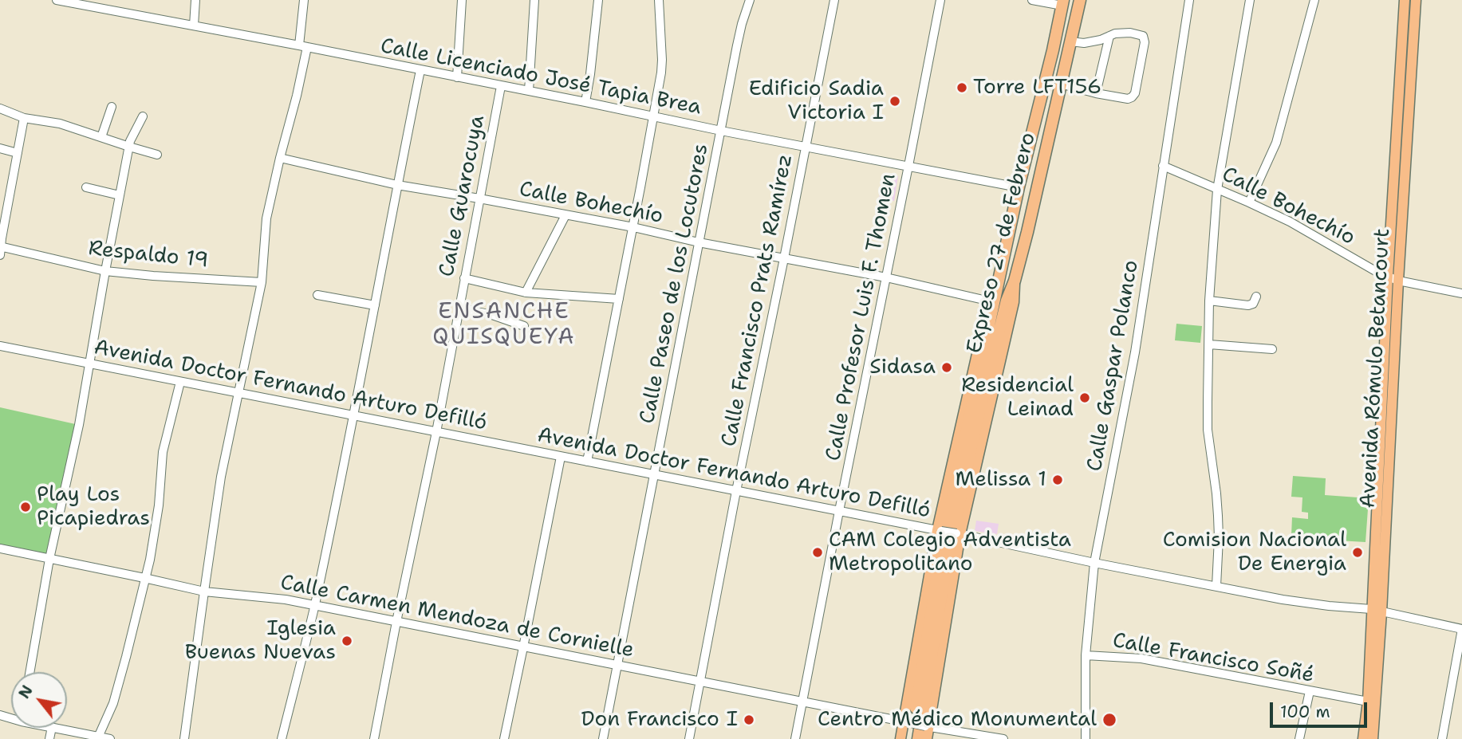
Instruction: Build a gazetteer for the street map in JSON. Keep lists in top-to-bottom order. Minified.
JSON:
{"streets":{"highway":["Expreso 27 de Febrero"],"main road":["Avenida Rómulo Betancourt"],"street":["Calle Licenciado José Tapia Brea","Calle Guarocuya","Calle Bohechío","Respaldo 19","Calle Paseo de los Locutores","Calle Francisco Prats Ramírez","Calle Profesor Luis F. Thomen","Calle Gaspar Polanco","Avenida Doctor Fernando Arturo Defilló","Calle Carmen Mendoza de Cornielle","Calle Francisco Soñé"]},"crossings":[["Calle Licenciado José Tapia Brea","Calle Guarocuya"],["Calle Licenciado José Tapia Brea","Expreso 27 de Febrero"],["Calle Licenciado José Tapia Brea","Calle Paseo de los Locutores"],["Calle Licenciado José Tapia Brea","Calle Francisco Prats Ramírez"],["Calle Licenciado José Tapia Brea","Calle Profesor Luis F. Thomen"],["Calle Guarocuya","Calle Bohechío"],["Calle Guarocuya","Avenida Doctor Fernando Arturo Defilló"],["Calle Guarocuya","Calle Carmen Mendoza de Cornielle"],["Calle Bohechío","Expreso 27 de Febrero"],["Calle Bohechío","Calle Paseo de los Locutores"],["Calle Bohechío","Calle Francisco Prats Ramírez"],["Calle Bohechío","Calle Profesor Luis F. Thomen"],["Calle Bohechío","Calle Gaspar Polanco"],["Calle Bohechío","Avenida Rómulo Betancourt"],["Calle Paseo de los Locutores","Avenida Doctor Fernando Arturo Defilló"],["Calle Paseo de los Locutores","Calle Carmen Mendoza de Cornielle"],["Calle Francisco Prats Ramírez","Avenida Doctor Fernando Arturo Defilló"],["Calle Francisco Prats Ramírez","Calle Carmen Mendoza de Cornielle"],["Calle Profesor Luis F. Thomen","Avenida Doctor Fernando Arturo Defilló"],["Calle Profesor Luis F. Thomen","Calle Carmen Mendoza de Cornielle"],["Calle Gaspar Polanco","Avenida Doctor Fernando Arturo Defilló"],["Calle Gaspar Polanco","Calle Francisco Soñé"],["Avenida Rómulo Betancourt","Avenida Doctor Fernando Arturo Defilló"],["Avenida Rómulo Betancourt","Calle Francisco Soñé"]],"districts":["ENSANCHE QUISQUEYA"],"places":["Torre LFT156","Edificio Sadia Victoria I","Sidasa","Residencial Leinad","Melissa 1","Play Los Picapiedras","CAM Colegio Adventista Metropolitano","Comision Nacional De Energia","Iglesia Buenas Nuevas","Don Francisco I","Centro Médico Monumental"],"scale_bar":"100 m","north":"top left"}
